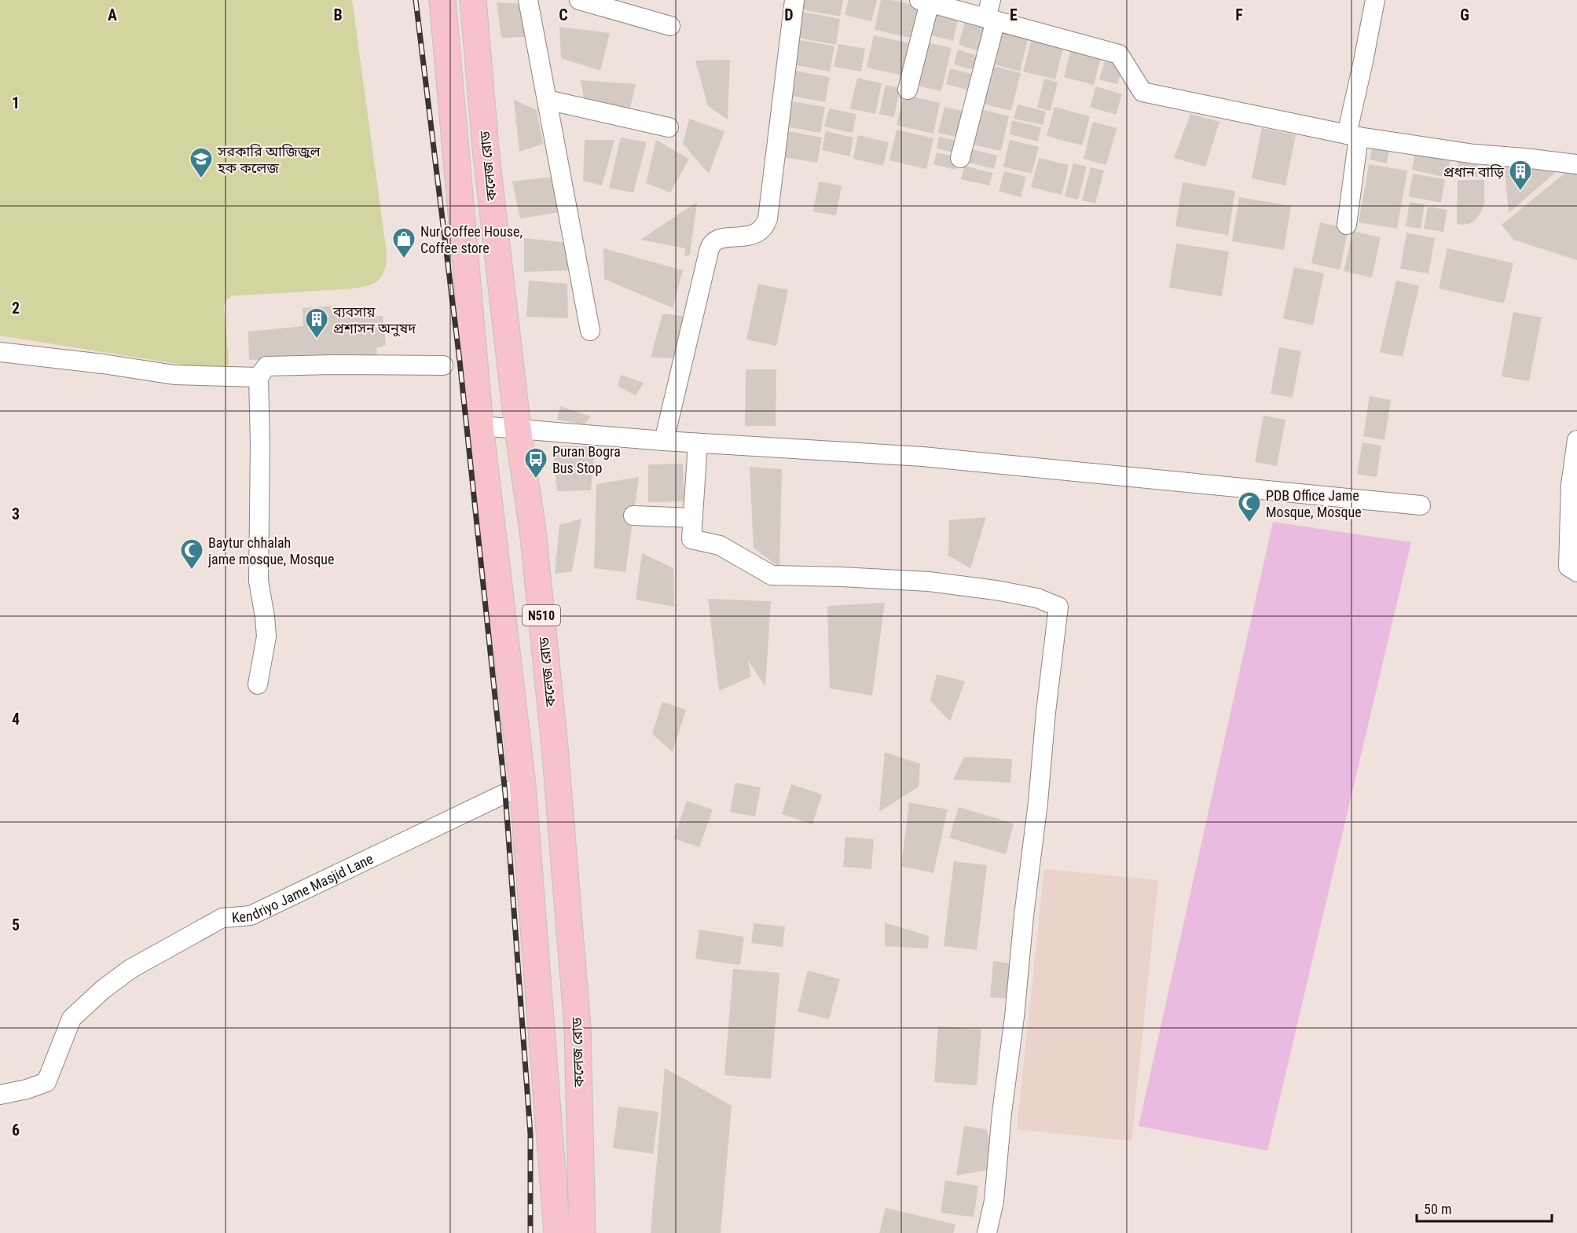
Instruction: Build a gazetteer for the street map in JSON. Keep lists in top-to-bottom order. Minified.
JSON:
{"streets":{"highway":["কলেজ রোড","N510"],"street":["Kendriyo Jame Masjid Lane"]},"crossings":[["N510","Kendriyo Jame Masjid Lane"]],"places":{"school or university":["সরকারি আজিজুল হক কলেজ"],"building":["প্রধান বাড়ি","ব্যবসায় প্রশাসন অনুষদ"],"shop":["Nur Coffee House, Coffee store"],"bus stop":["Puran Bogra Bus Stop"],"mosque":["PDB Office Jame Mosque, Mosque","Baytur chhalah jame mosque, Mosque"]},"scale_bar":"50 m","grid":{"columns":["A","B","C","D","E","F","G"],"rows":["1","2","3","4","5","6"]}}
